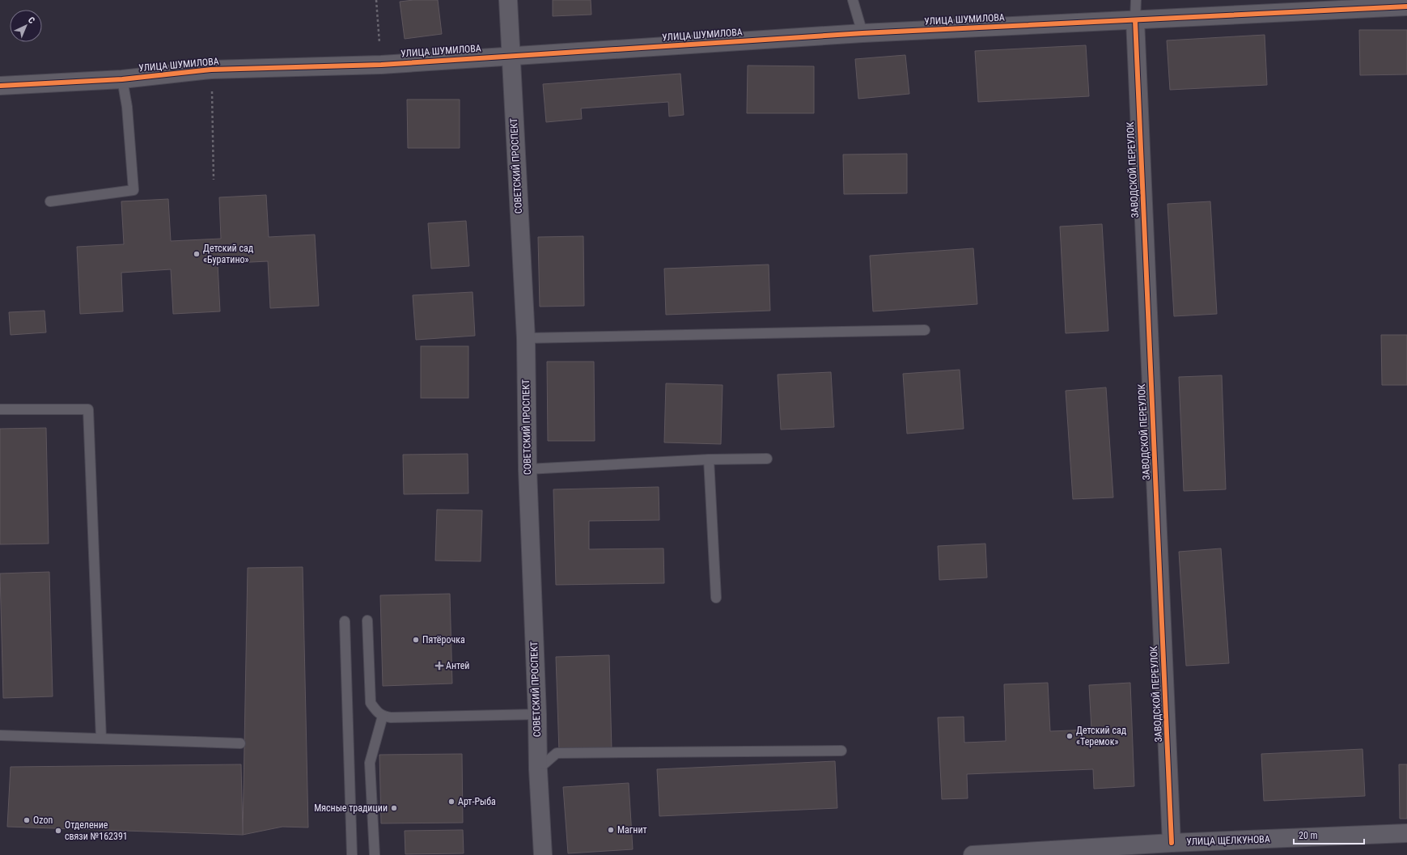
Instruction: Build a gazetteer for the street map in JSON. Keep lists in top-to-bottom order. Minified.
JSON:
{"streets":{"street":["УЛИЦА ШУМИЛОВА","СОВЕТСКИЙ ПРОСПЕКТ","ЗАВОДСКОЙ ПЕРЕУЛОК","УЛИЦА ЩЕЛКУНОВА"]},"crossings":[["УЛИЦА ШУМИЛОВА","СОВЕТСКИЙ ПРОСПЕКТ"],["УЛИЦА ШУМИЛОВА","ЗАВОДСКОЙ ПЕРЕУЛОК"],["ЗАВОДСКОЙ ПЕРЕУЛОК","УЛИЦА ЩЕЛКУНОВА"]],"places":{"other":["Детский сад «Буратино»","Пятёрочка","Детский сад «Теремок»","Арт-Рыба","Мясные традиции","Ozon","Магнит","Отделение связи №162391"],"health":["Антей"]},"scale_bar":"20 m","north":"top right"}
